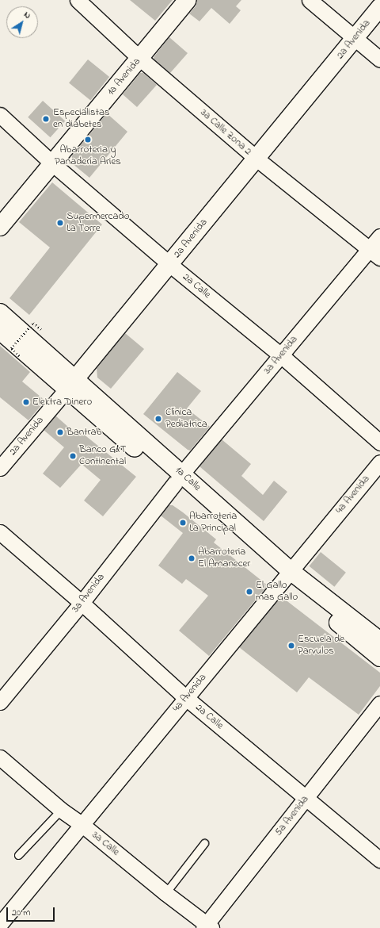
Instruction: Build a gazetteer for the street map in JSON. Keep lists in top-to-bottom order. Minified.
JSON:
{"streets":{"street":["2a Avenida","1a Avenida","3a Calle Zona 2","2a Calle","3a Avenida","1a Calle","4a Avenida","5a Avenida","3a Calle"]},"crossings":[["2a Avenida","3a Calle Zona 2"],["2a Avenida","2a Calle"],["2a Avenida","1a Calle"],["1a Avenida","3a Calle Zona 2"],["1a Avenida","2a Calle"],["3a Calle Zona 2","3a Avenida"],["2a Calle","3a Avenida"],["2a Calle","4a Avenida"],["2a Calle","5a Avenida"],["3a Avenida","1a Calle"],["1a Calle","4a Avenida"],["4a Avenida","3a Calle"],["5a Avenida","3a Calle"]],"places":["Especialistas en diabetes","Abarroteria y Panadería Aries","Supermercado La Torre","Elektra Dinero","Clínica Pediatrica","Bantrab","Banco G&T Continental","Abarroteria La Principal","Abarroteria El Amanecer","El Gallo mas Gallo","Escuela de Parvulos"],"scale_bar":"20 m","north":"top right"}
